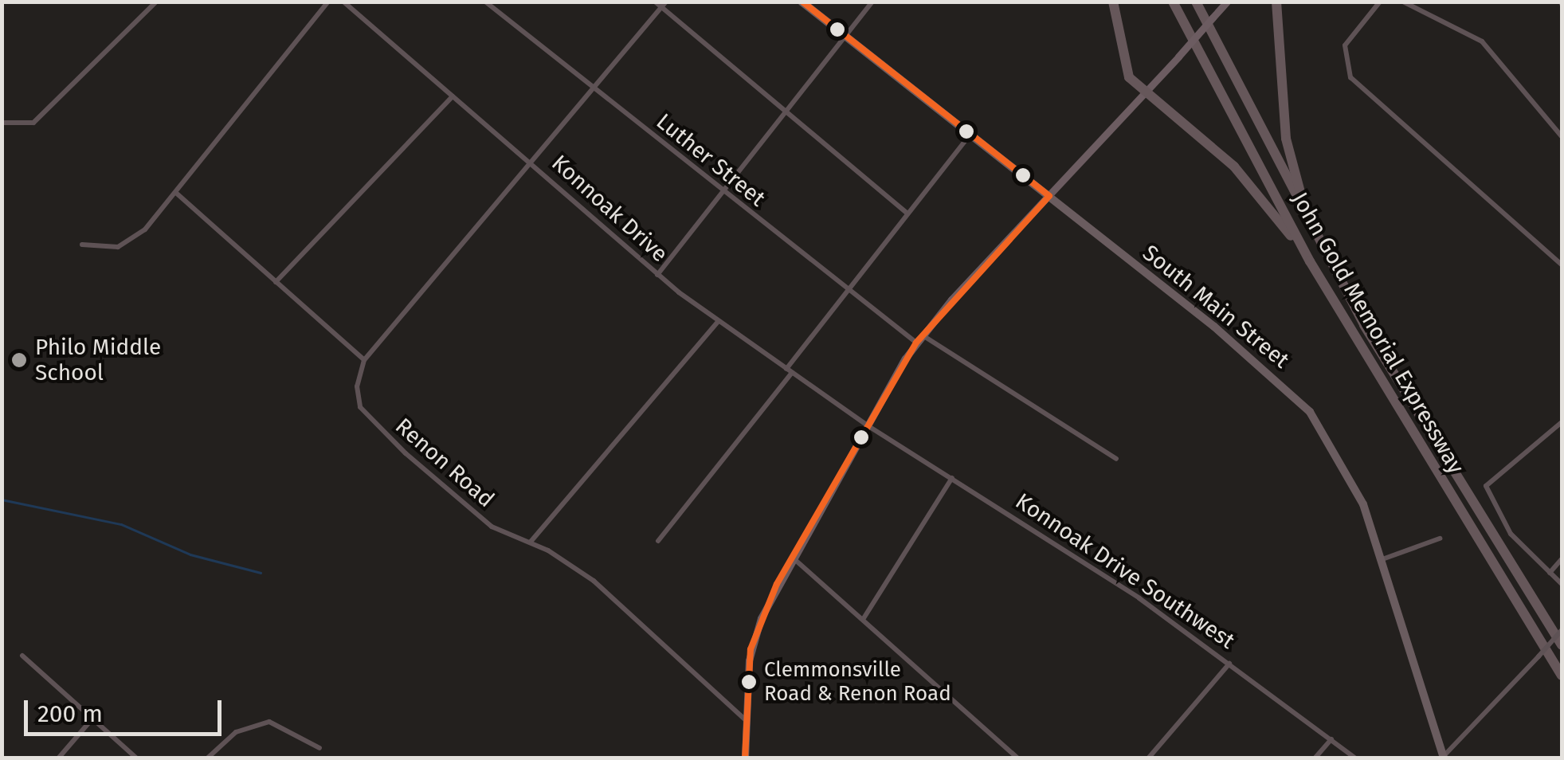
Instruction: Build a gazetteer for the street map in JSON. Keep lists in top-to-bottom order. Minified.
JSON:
{"streets":{"highway":["John Gold Memorial Expressway"],"main road":["South Main Street"],"street":["Luther Street","Konnoak Drive","Renon Road","Konnoak Drive Southwest"]},"crossings":[["Konnoak Drive","Konnoak Drive Southwest"]],"places":["Philo Middle School","Clemmonsville Road & Renon Road"],"scale_bar":"200 m"}
